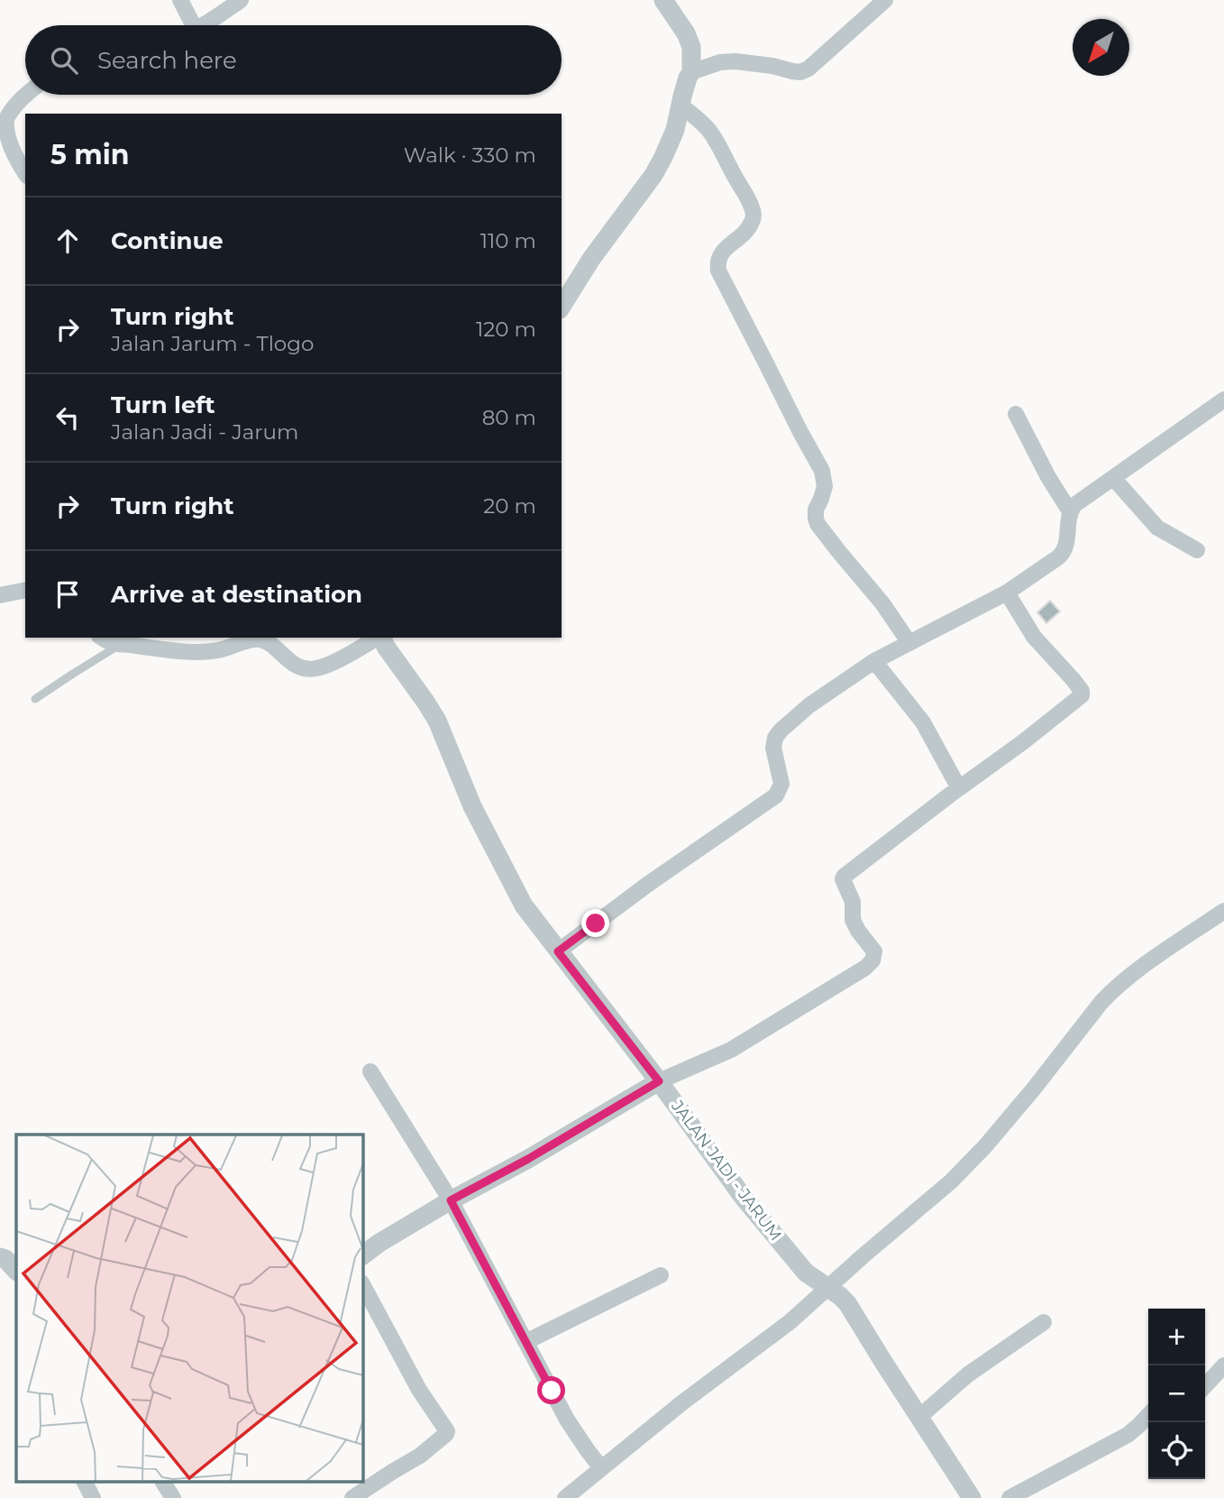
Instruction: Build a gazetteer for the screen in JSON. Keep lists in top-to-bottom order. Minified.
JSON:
{"streets":{"street":["JALAN JADI - JARUM"]},"north":"bottom left","page":{"search":"Search here","heading":["5 min","Walk · 330 m"],"list":[["Continue","110 m"],["Turn right","Jalan Jarum - Tlogo","120 m"],["Turn left","Jalan Jadi - Jarum","80 m"],["Turn right","20 m"],"Arrive at destination"],"map_buttons":["+","−"]}}
